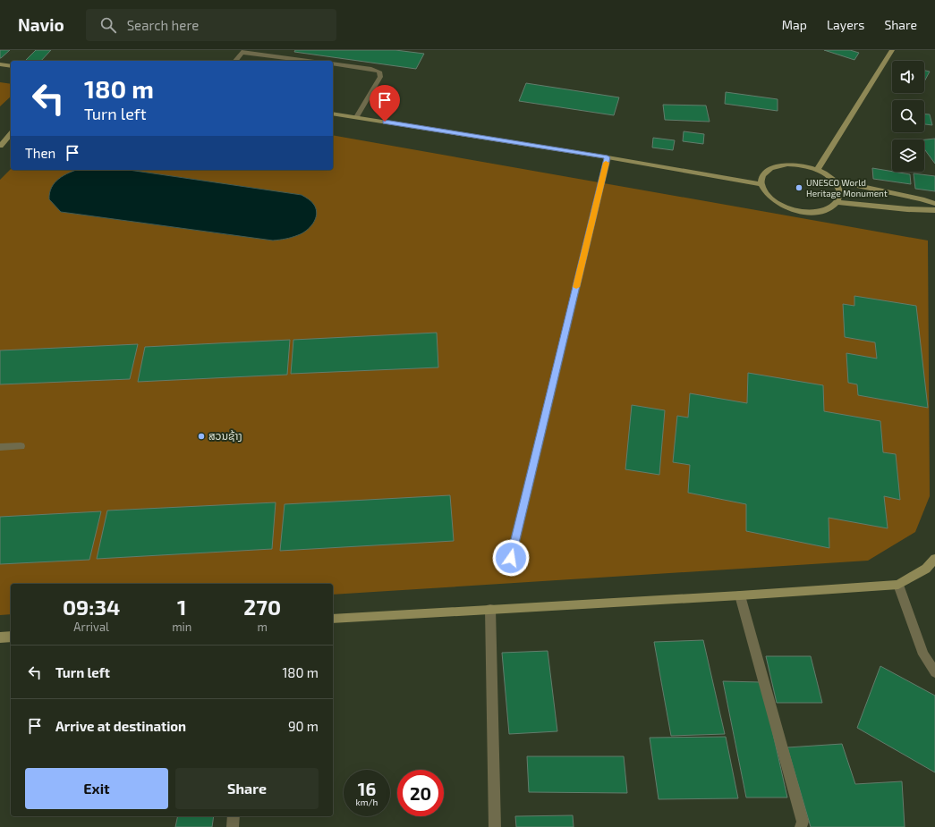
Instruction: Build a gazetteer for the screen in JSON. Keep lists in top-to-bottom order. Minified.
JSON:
{"places":["UNESCO World Heritage Monument","ສວນຊ້າງ"],"page":{"header":"Navio","search":"Search here","nav":["Map","Layers","Share"],"turn":["180 m","Turn left"],"then":"Then","eta":["09:34","Arrival","1","min","270","m"],"list":[{"name":"Turn left","value":"180 m"},{"name":"Arrive at destination","value":"90 m"}],"buttons":["Exit","Share"],"speed":"16 km/h","limit":"20"}}
